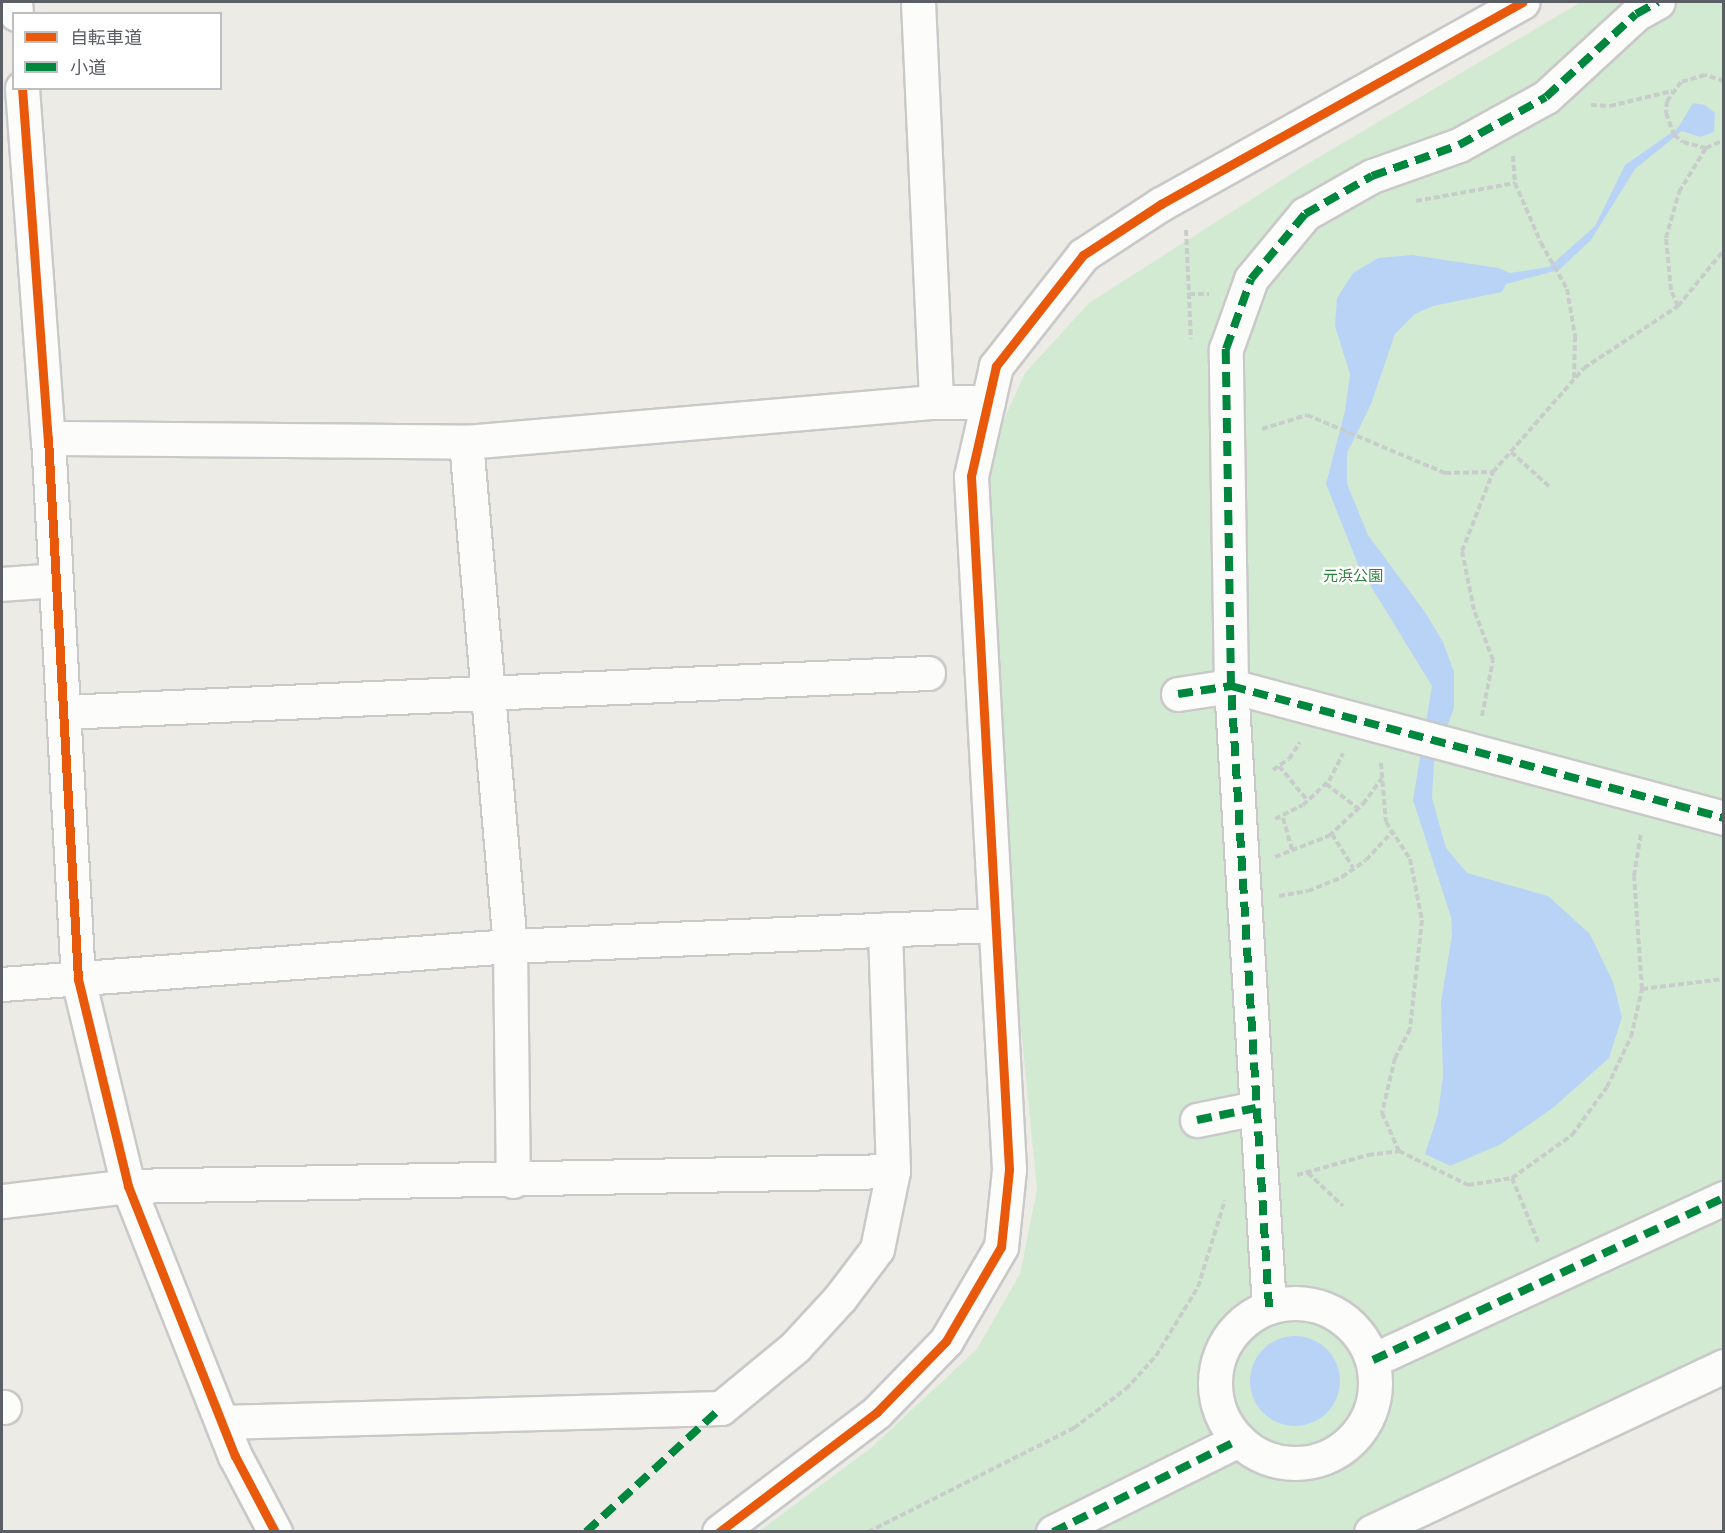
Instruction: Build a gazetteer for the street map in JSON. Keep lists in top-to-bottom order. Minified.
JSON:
{"parks":["元浜公園"],"legend":["自転車道","小道"]}
